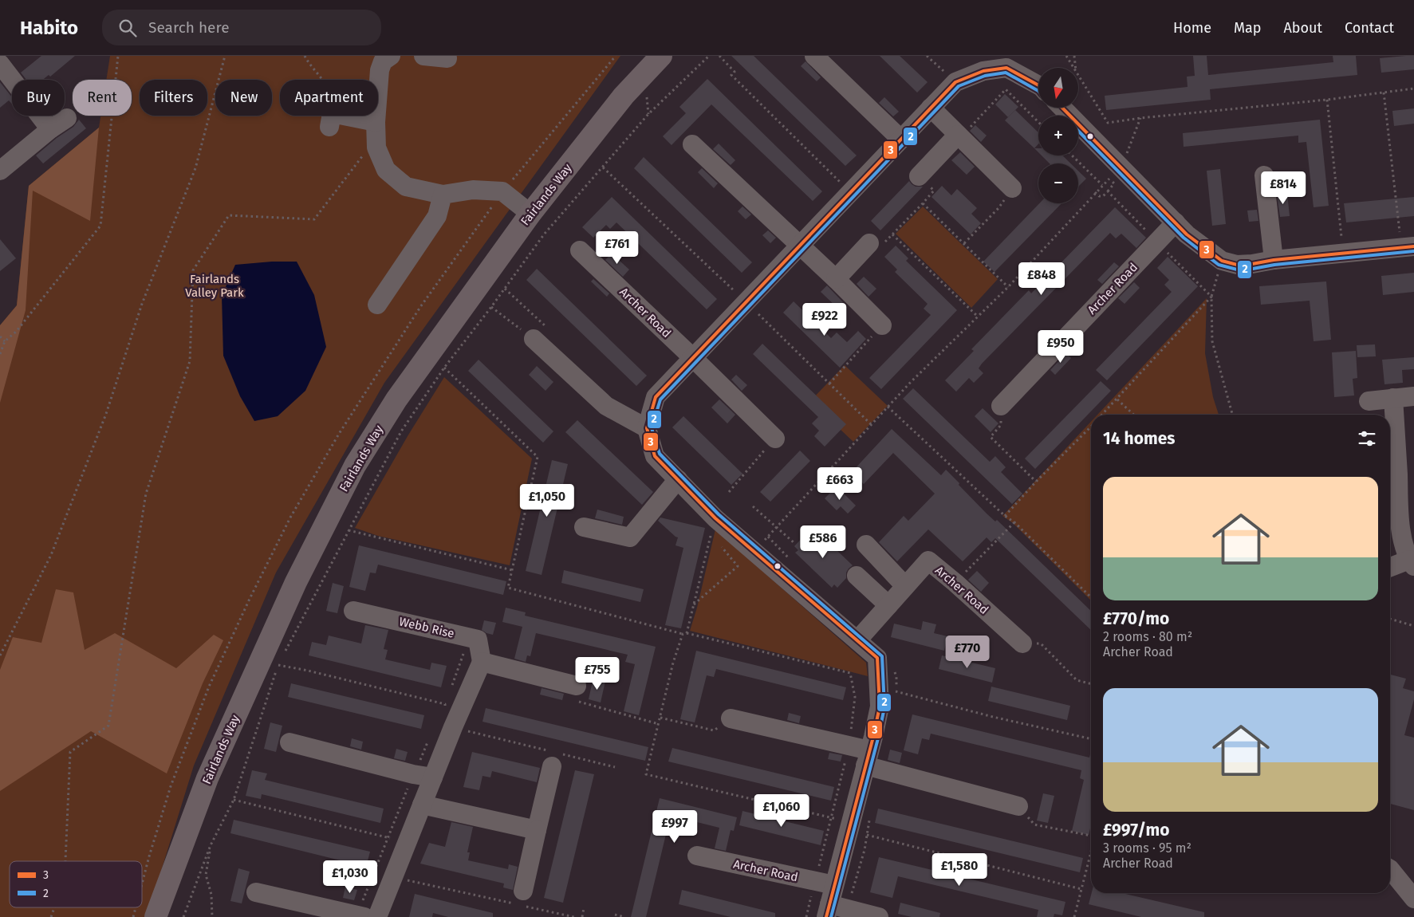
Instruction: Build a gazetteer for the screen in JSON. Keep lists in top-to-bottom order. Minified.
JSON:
{"streets":{"main road":["Fairlands Way"],"street":["Archer Road","Webb Rise"]},"parks":["Fairlands Valley Park"],"lines":["transit line 3","transit line 2"],"legend":["3","2"],"north":"bottom","page":{"header":"Habito","search":"Search here","nav":["Home","Map","About","Contact"],"map_buttons":["+","−"],"chip":["Buy","Rent","Filters","New","Apartment"],"price":["£814","£761","£848","£922","£950","£663","£1,050","£586","£770","£755","£1,060","£997","£1,580","£1,030"],"heading":"14 homes","list":[{"name":"£770/mo","note":"2 rooms · 80 m² · Archer Road"},{"name":"£997/mo","note":"3 rooms · 95 m² · Archer Road"}]}}
